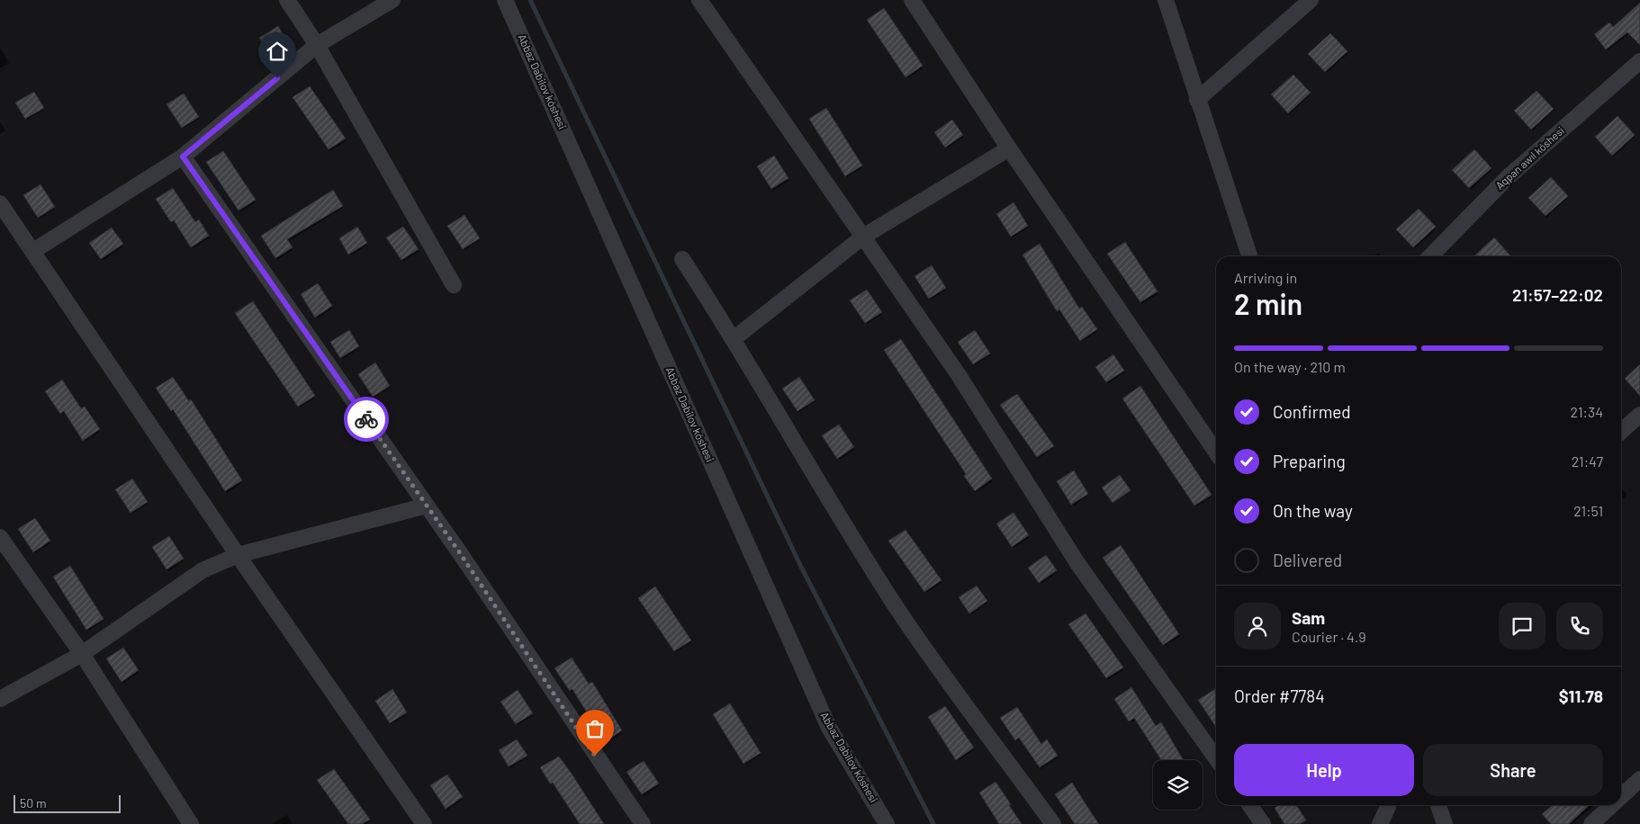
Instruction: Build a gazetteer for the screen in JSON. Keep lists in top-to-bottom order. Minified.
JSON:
{"streets":{"street":["Abbaz Dabilov kóshesi","Aqpan awıl kóshesi"]},"scale_bar":"50 m","page":{"heading":["2 min","Arriving in","21:57–22:02"],"panel":["Sam","Courier · 4.9","Order #7784","$11.78"],"bar":"On the way · 210 m","list":[["Confirmed","21:34"],["Preparing","21:47"],["On the way","21:51"],"Delivered"],"buttons":["Help","Share"],"scale":"50 m"}}
